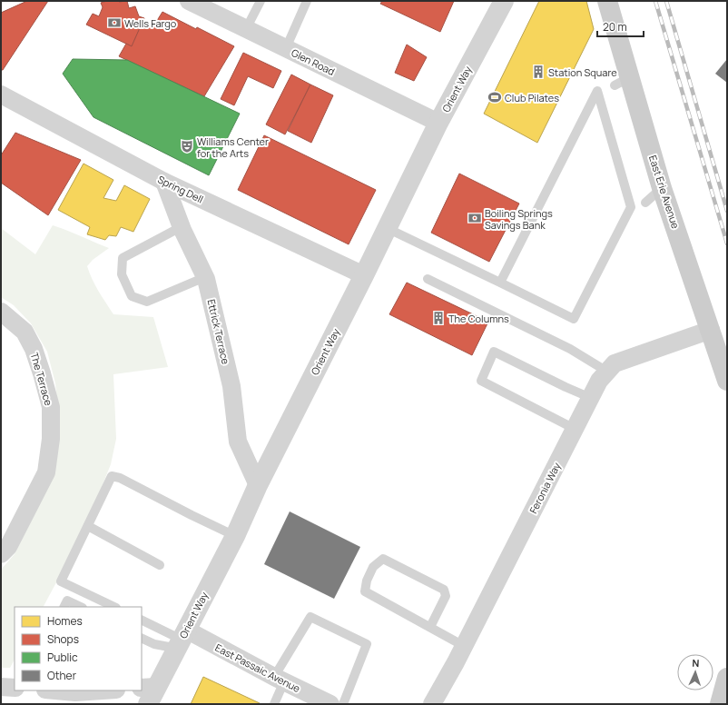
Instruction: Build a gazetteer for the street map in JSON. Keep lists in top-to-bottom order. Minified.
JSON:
{"streets":{"main road":["East Erie Avenue"],"street":["Glen Road","Orient Way","Spring Dell","Ettrick Terrace","The Terrace","Feronia Way","East Passaic Avenue"]},"crossings":[["Glen Road","Orient Way"],["Orient Way","Spring Dell"],["Orient Way","Ettrick Terrace"],["Orient Way","East Passaic Avenue"],["Spring Dell","Ettrick Terrace"],["East Erie Avenue","Feronia Way"]],"places":{"bank":["Wells Fargo","Boiling Springs Savings Bank"],"building":["Station Square","The Columns"],"sports":["Club Pilates"],"theatre":["Williams Center for the Arts"]},"legend":["Homes","Shops","Public","Other"],"scale_bar":"20 m","north":"top"}
